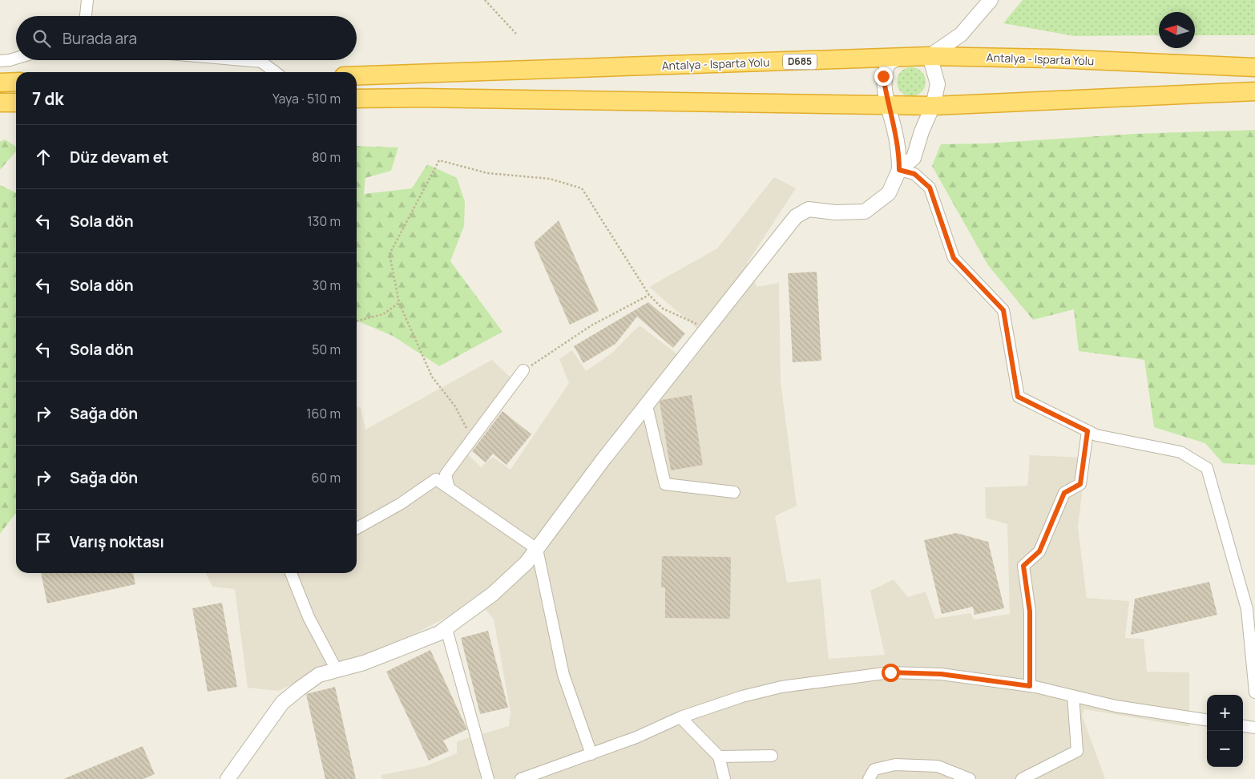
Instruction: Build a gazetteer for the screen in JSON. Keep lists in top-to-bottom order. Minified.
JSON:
{"streets":{"highway":["Antalya - Isparta Yolu","D685"]},"north":"left","page":{"search":"Burada ara","heading":["7 dk","Yaya · 510 m"],"list":[["Düz devam et","80 m"],["Sola dön","130 m"],["Sola dön","30 m"],["Sola dön","50 m"],["Sağa dön","160 m"],["Sağa dön","60 m"],"Varış noktası"],"map_buttons":["+","−"]}}
